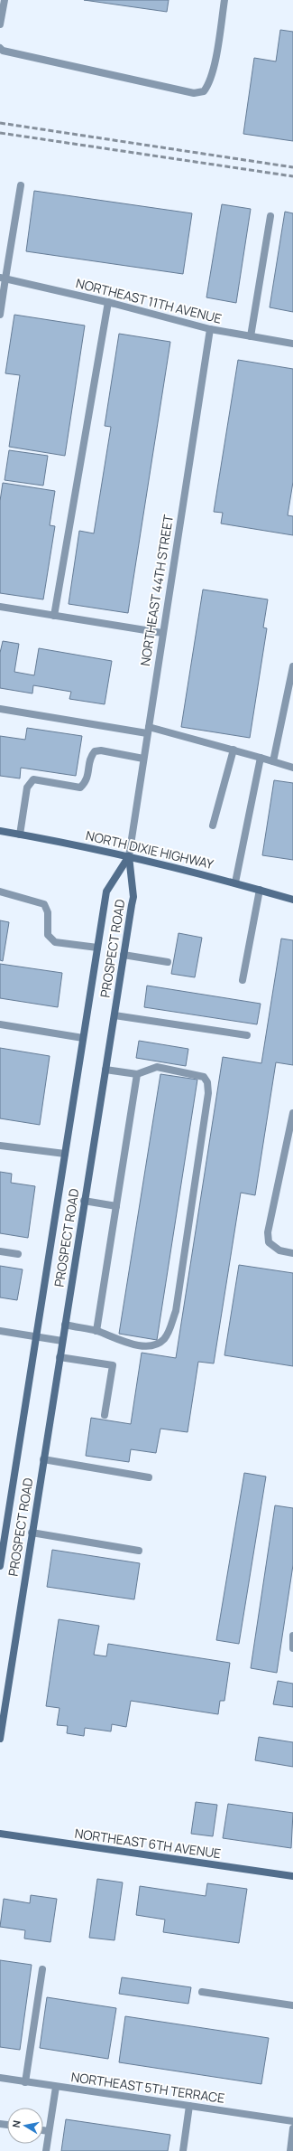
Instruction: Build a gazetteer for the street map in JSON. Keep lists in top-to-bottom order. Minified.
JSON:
{"streets":{"main road":["NORTH DIXIE HIGHWAY","PROSPECT ROAD","NORTHEAST 6TH AVENUE"],"street":["NORTHEAST 11TH AVENUE","NORTHEAST 44TH STREET","NORTHEAST 5TH TERRACE"]},"crossings":[["NORTHEAST 11TH AVENUE","NORTHEAST 44TH STREET"],["NORTHEAST 44TH STREET","NORTH DIXIE HIGHWAY"],["NORTHEAST 44TH STREET","PROSPECT ROAD"],["NORTH DIXIE HIGHWAY","PROSPECT ROAD"]],"north":"left"}
